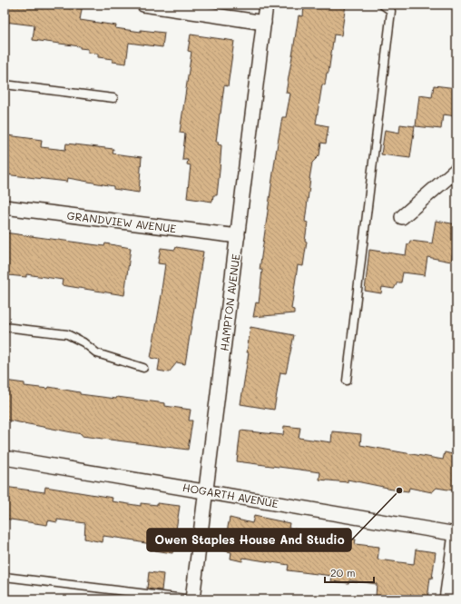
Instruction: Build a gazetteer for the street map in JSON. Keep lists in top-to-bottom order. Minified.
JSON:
{"streets":{"street":["GRANDVIEW AVENUE","HAMPTON AVENUE","HOGARTH AVENUE"]},"crossings":[["GRANDVIEW AVENUE","HAMPTON AVENUE"],["HAMPTON AVENUE","HOGARTH AVENUE"]],"places":["Owen Staples House And Studio"],"scale_bar":"20 m"}
